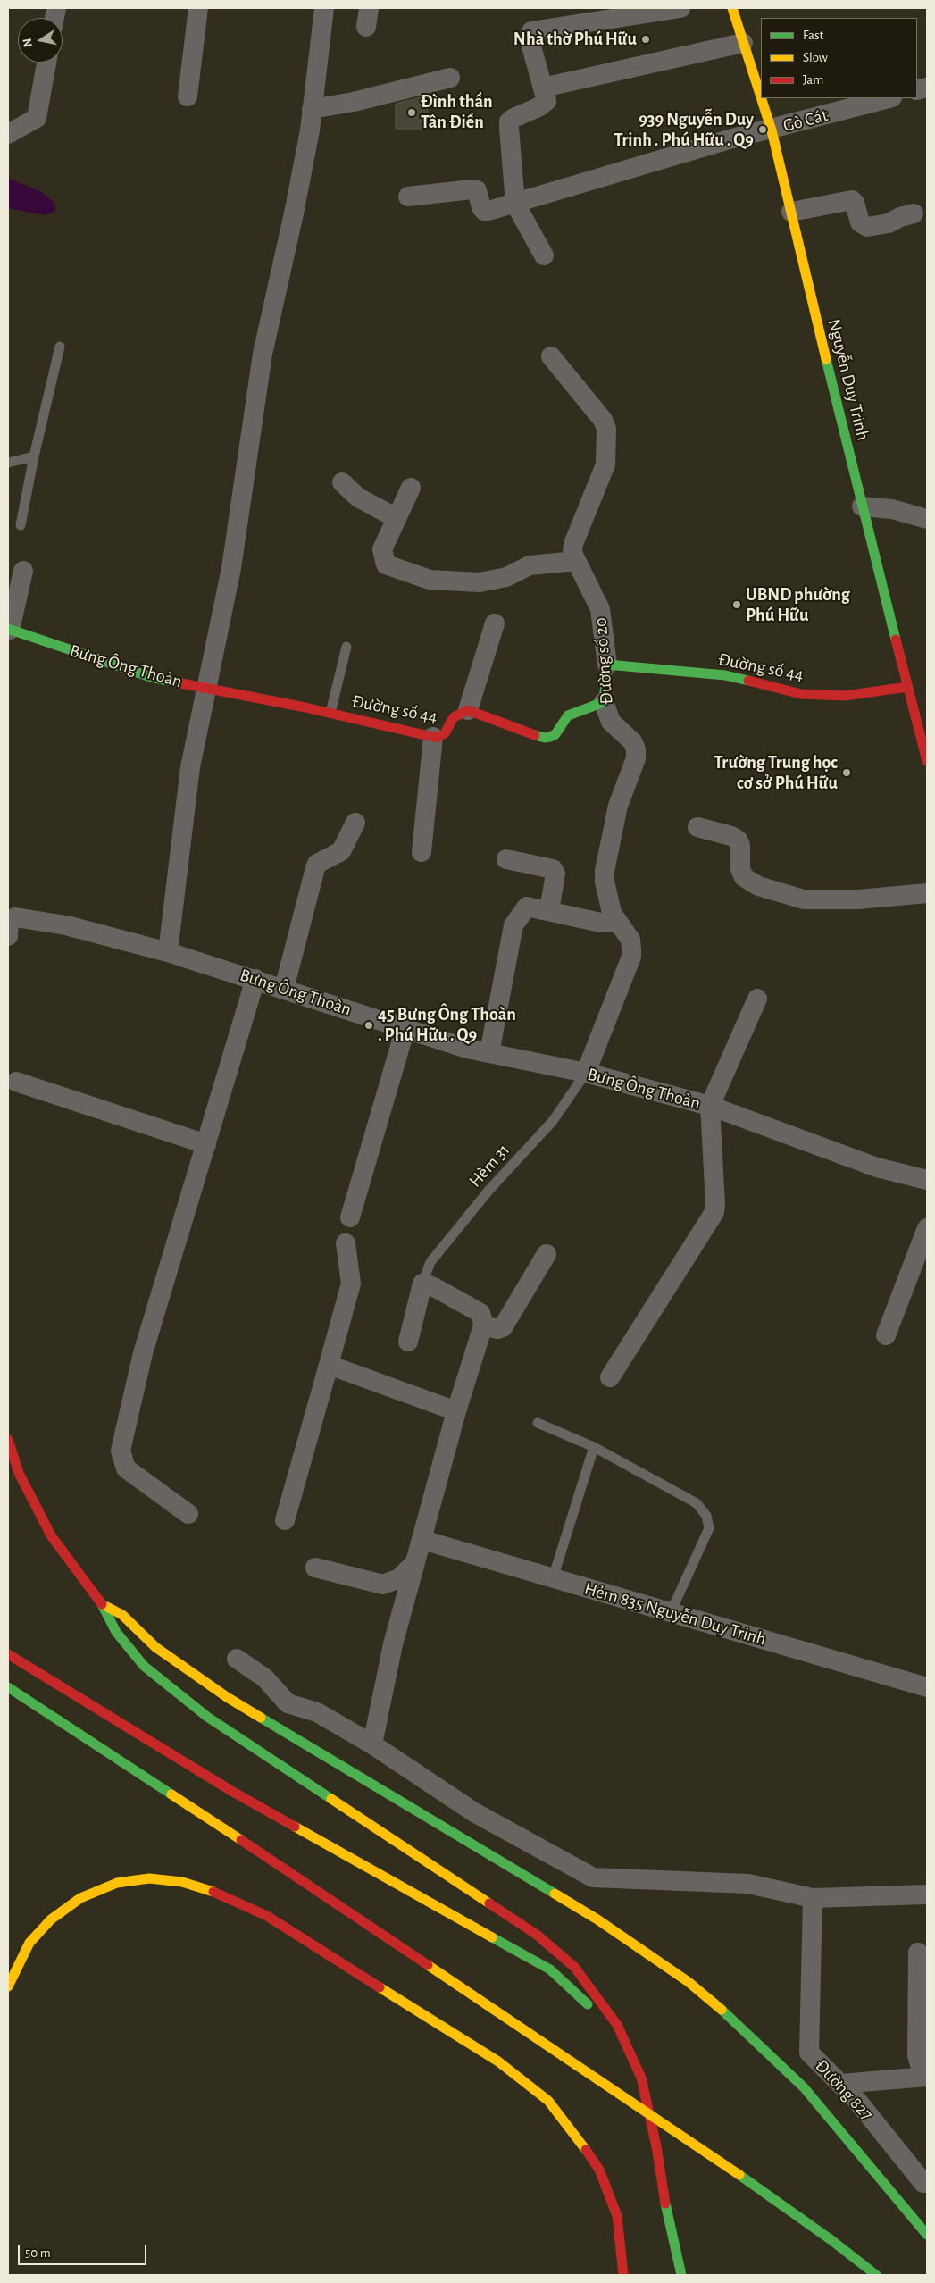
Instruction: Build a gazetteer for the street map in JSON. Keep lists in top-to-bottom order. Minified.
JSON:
{"streets":{"main road":["Nguyễn Duy Trinh","Đường số 20","Bưng Ông Thoàn","Đường số 44"],"street":["Gò Cát","Hẻm 835 Nguyễn Duy Trinh","Đường 827"],"lane":["Hèm 31"]},"crossings":[["Gò Cát","Nguyễn Duy Trinh"],["Nguyễn Duy Trinh","Đường số 44"],["Đường số 20","Bưng Ông Thoàn"],["Đường số 20","Đường số 44"],["Đường số 20","Hèm 31"],["Bưng Ông Thoàn","Đường số 44"],["Bưng Ông Thoàn","Hèm 31"]],"places":["Nhà thờ Phú Hữu","Đình thần Tân Điền","939 Nguyễn Duy Trinh . Phú Hữu . Q9","UBND phường Phú Hữu","Trường Trung học cơ sở Phú Hữu","45 Bưng Ông Thoàn . Phú Hữu . Q9"],"legend":["Fast","Slow","Jam"],"scale_bar":"50 m","north":"left"}
